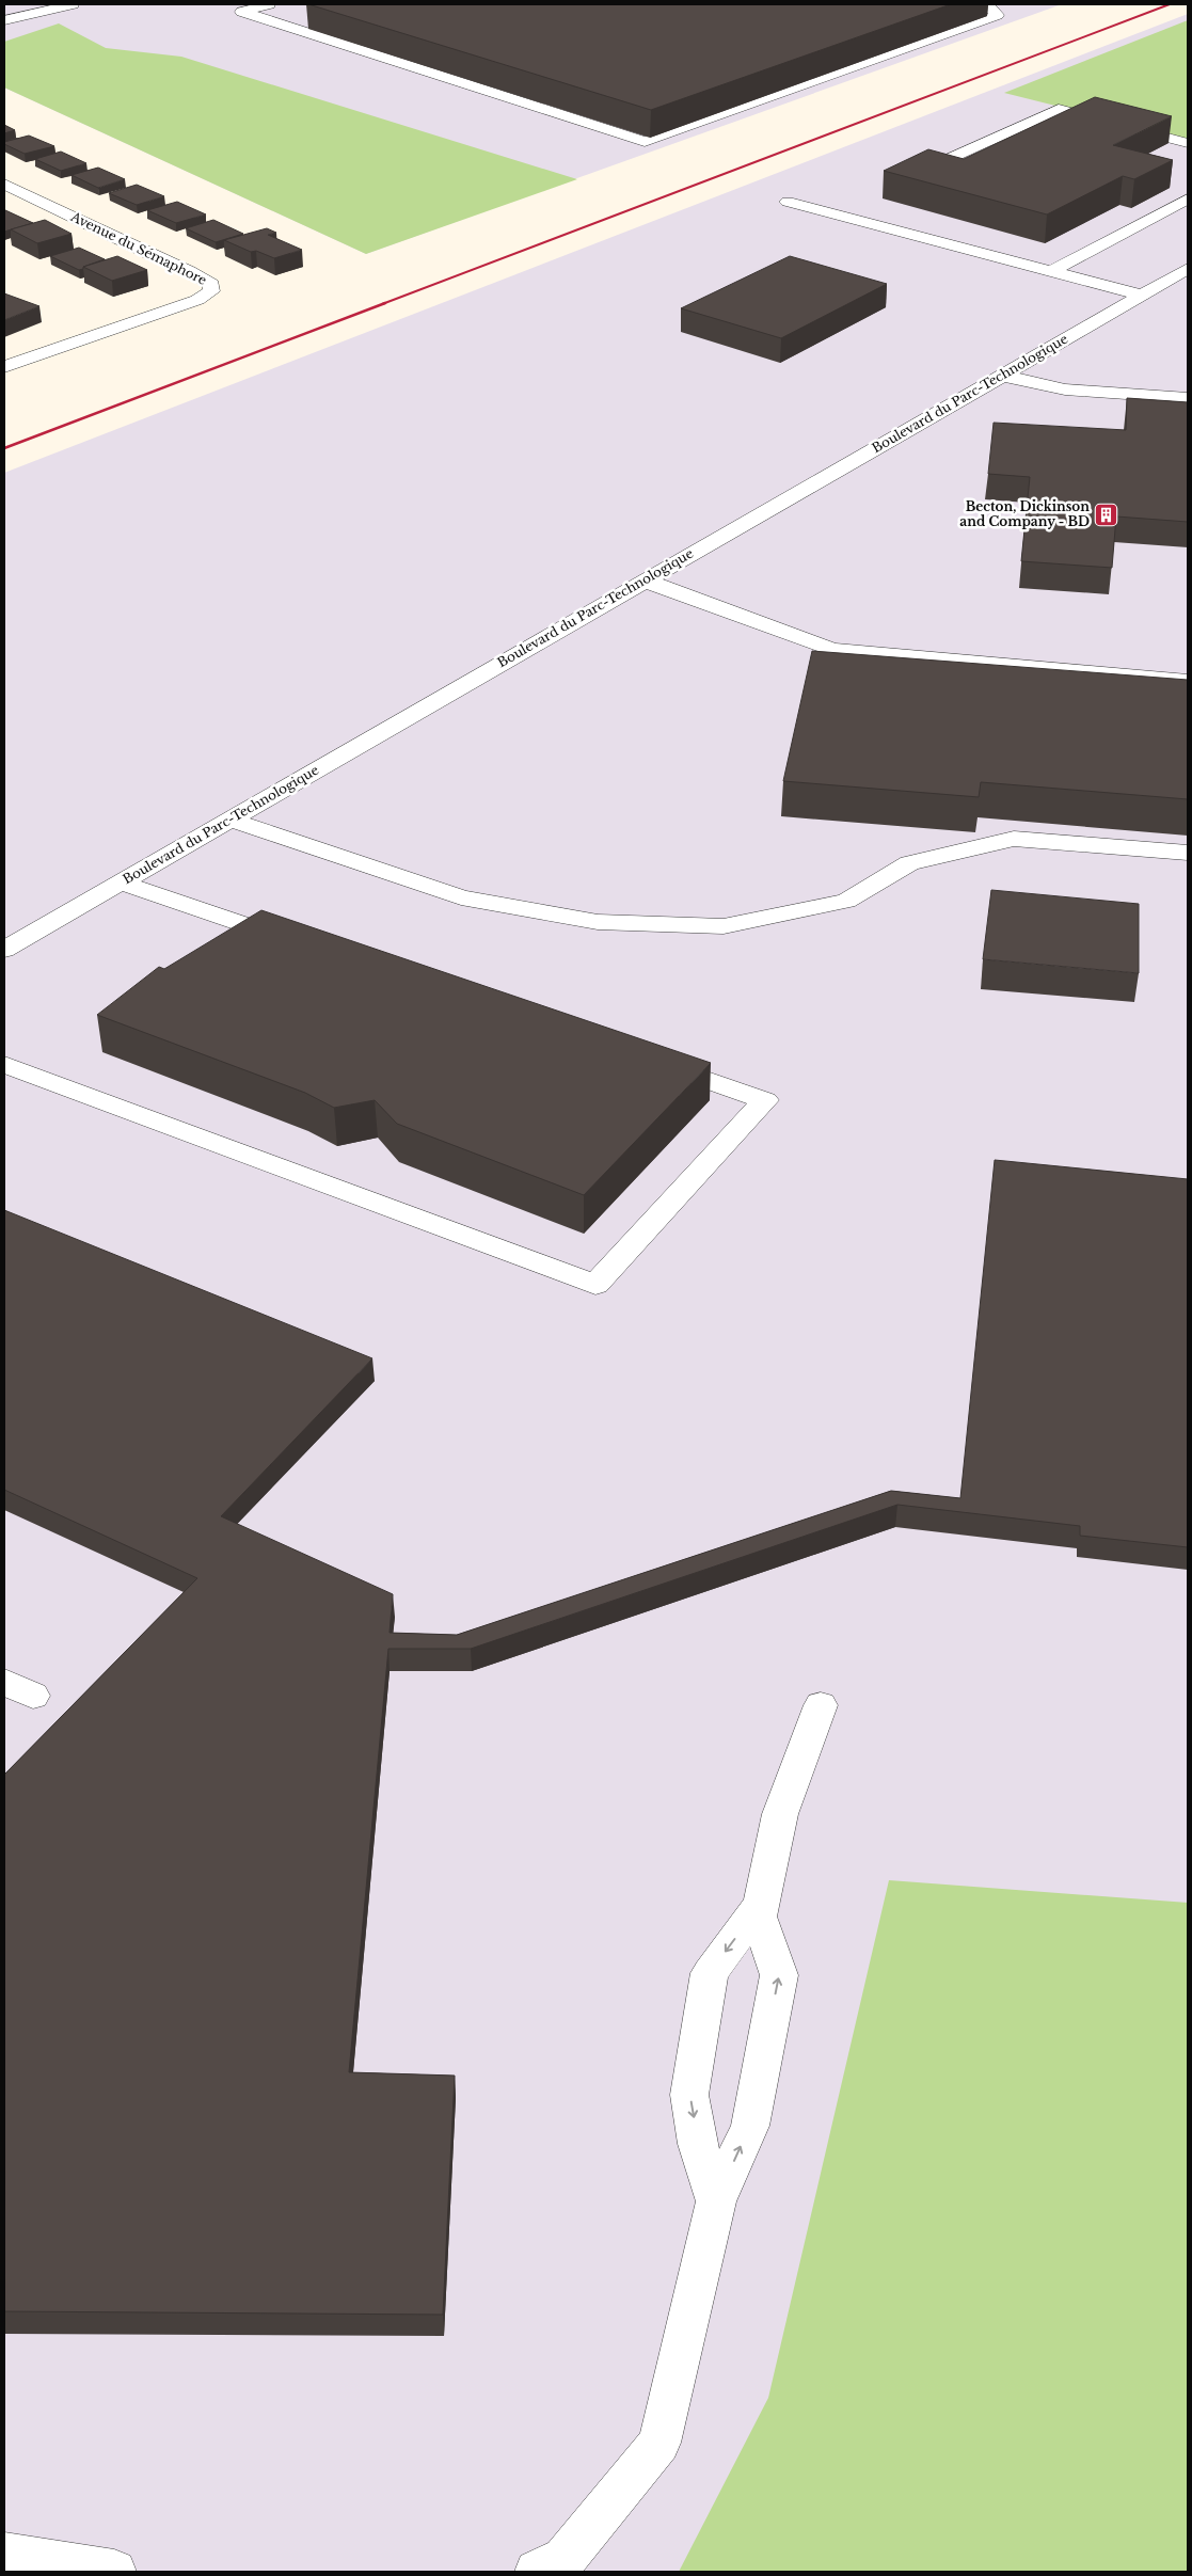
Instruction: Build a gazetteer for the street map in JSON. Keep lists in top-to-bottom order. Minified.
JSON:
{"streets":{"street":["Avenue du Sémaphore","Boulevard du Parc-Technologique"]},"places":{"building":["Becton, Dickinson and Company - BD"]}}
